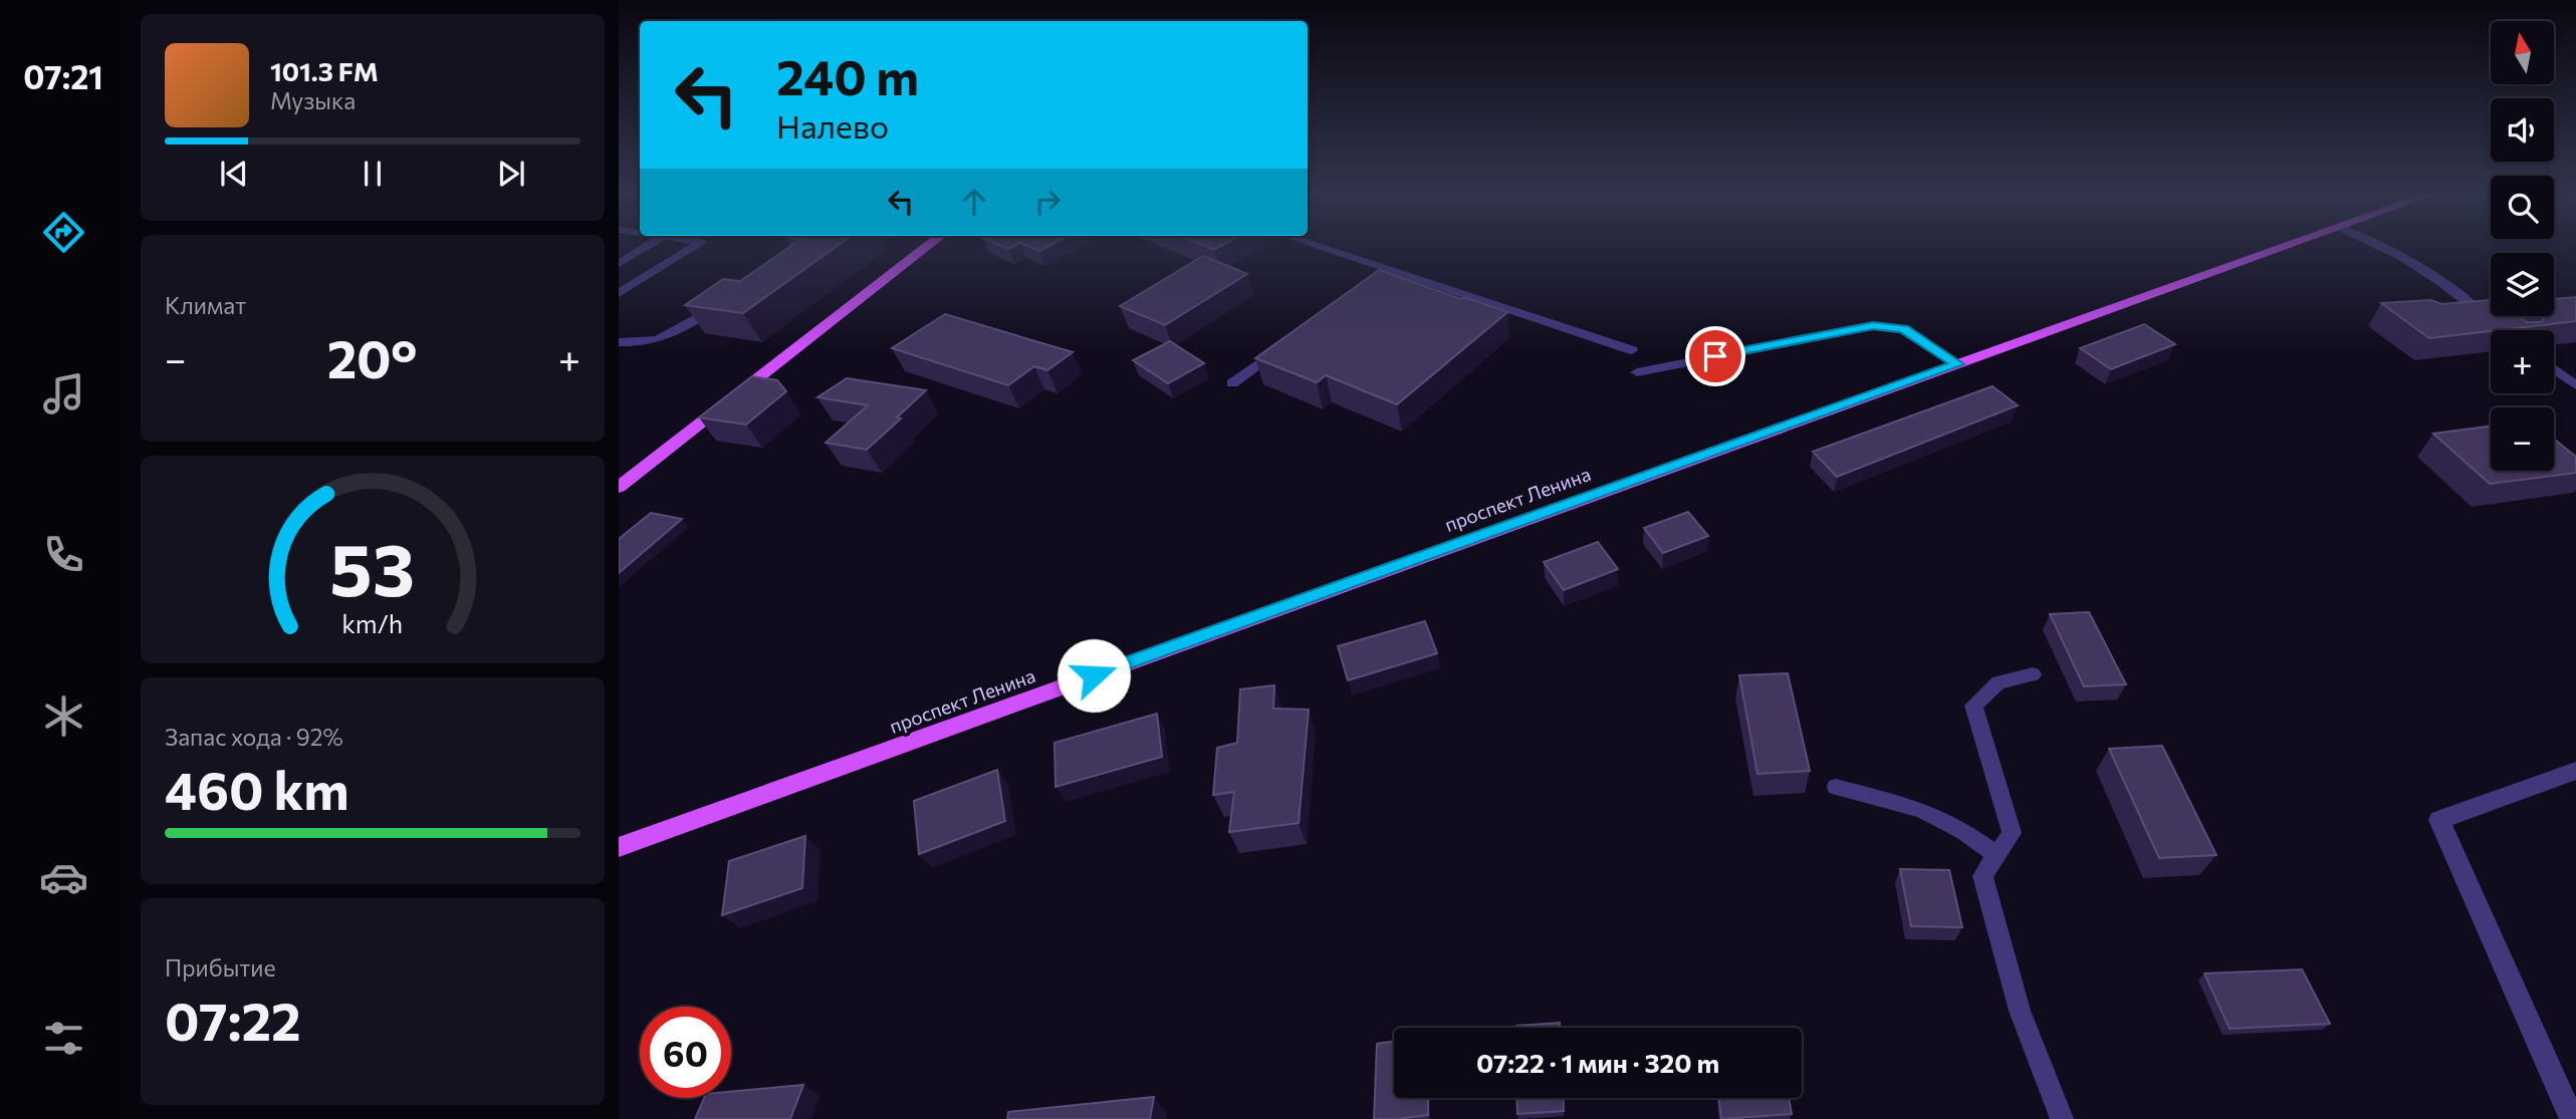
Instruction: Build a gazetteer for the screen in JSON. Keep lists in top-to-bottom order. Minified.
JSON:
{"streets":{"main road":["проспект Ленина"]},"north":"top","page":{"tabs":"07:21","map_buttons":["+","−"],"turn":["240 m","Налево"],"song":["101.3 FM","Музыка"],"tile":["Климат",["Запас хода · 92%","460 km"],["Прибытие","07:22"]],"heat":["−","20°","+"],"limit":"60","trip":"07:22 · 1 мин · 320 m","gauge":["53","km/h"]}}
